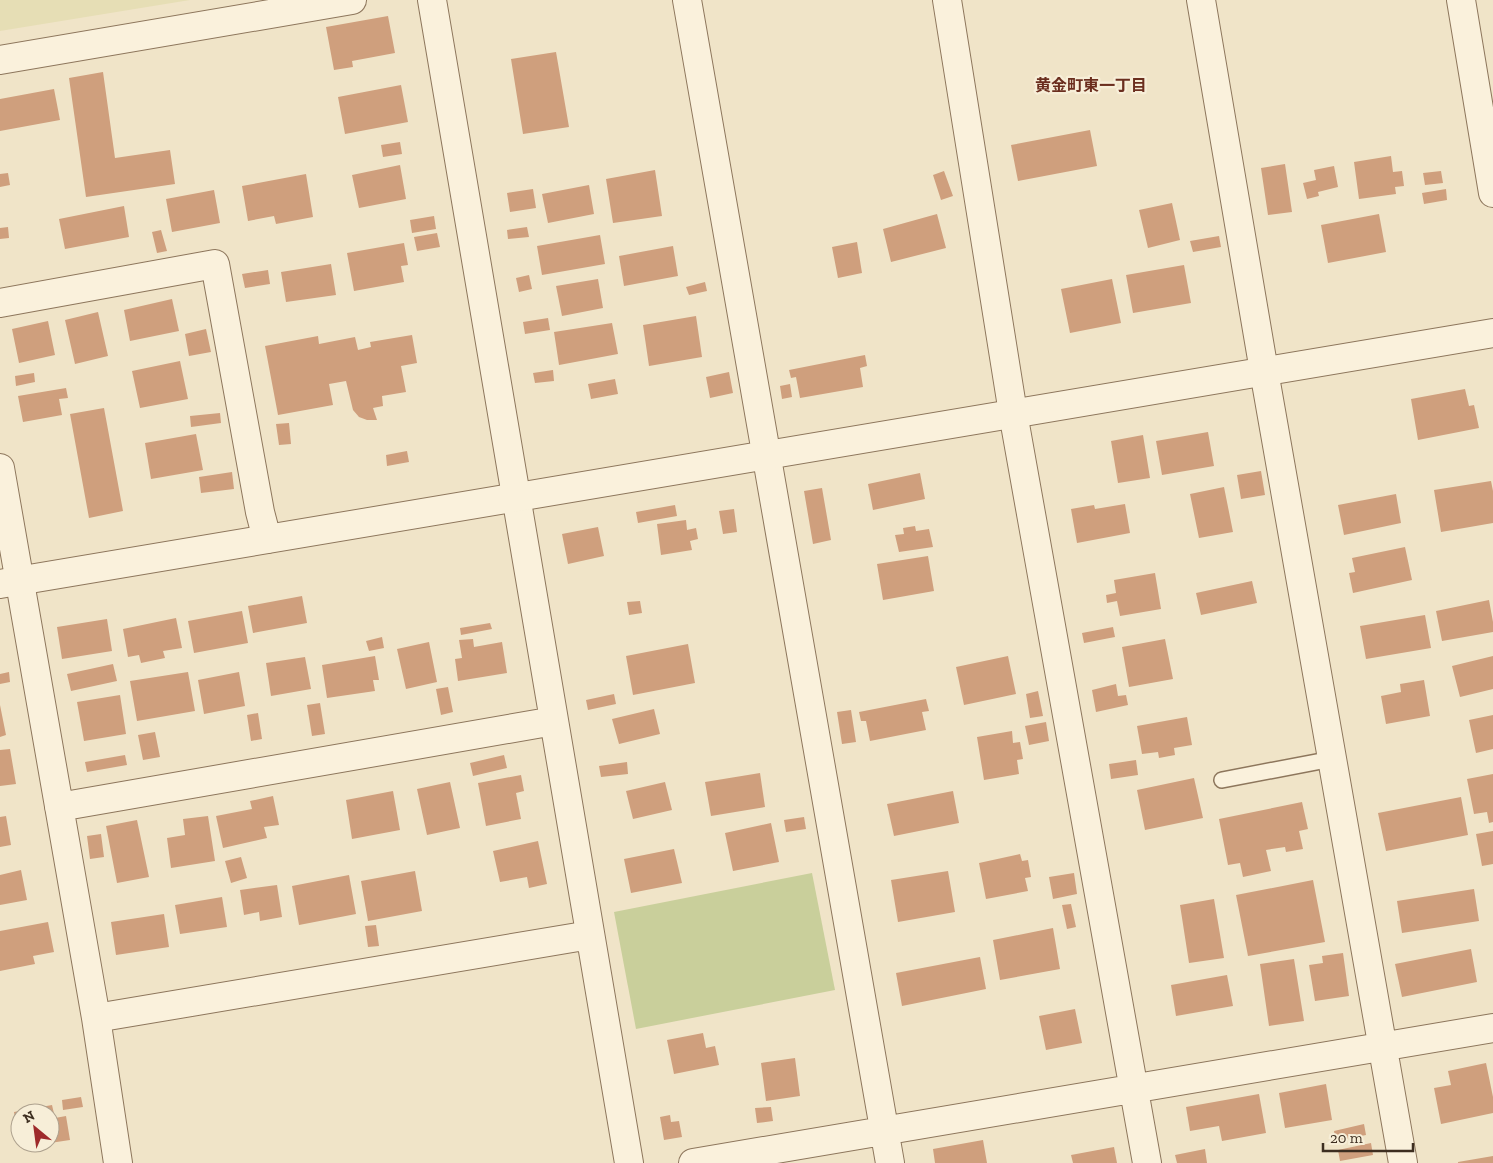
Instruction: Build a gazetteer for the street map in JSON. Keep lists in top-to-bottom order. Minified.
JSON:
{"districts":["黄金町東一丁目"],"scale_bar":"20 m","north":"top left"}
